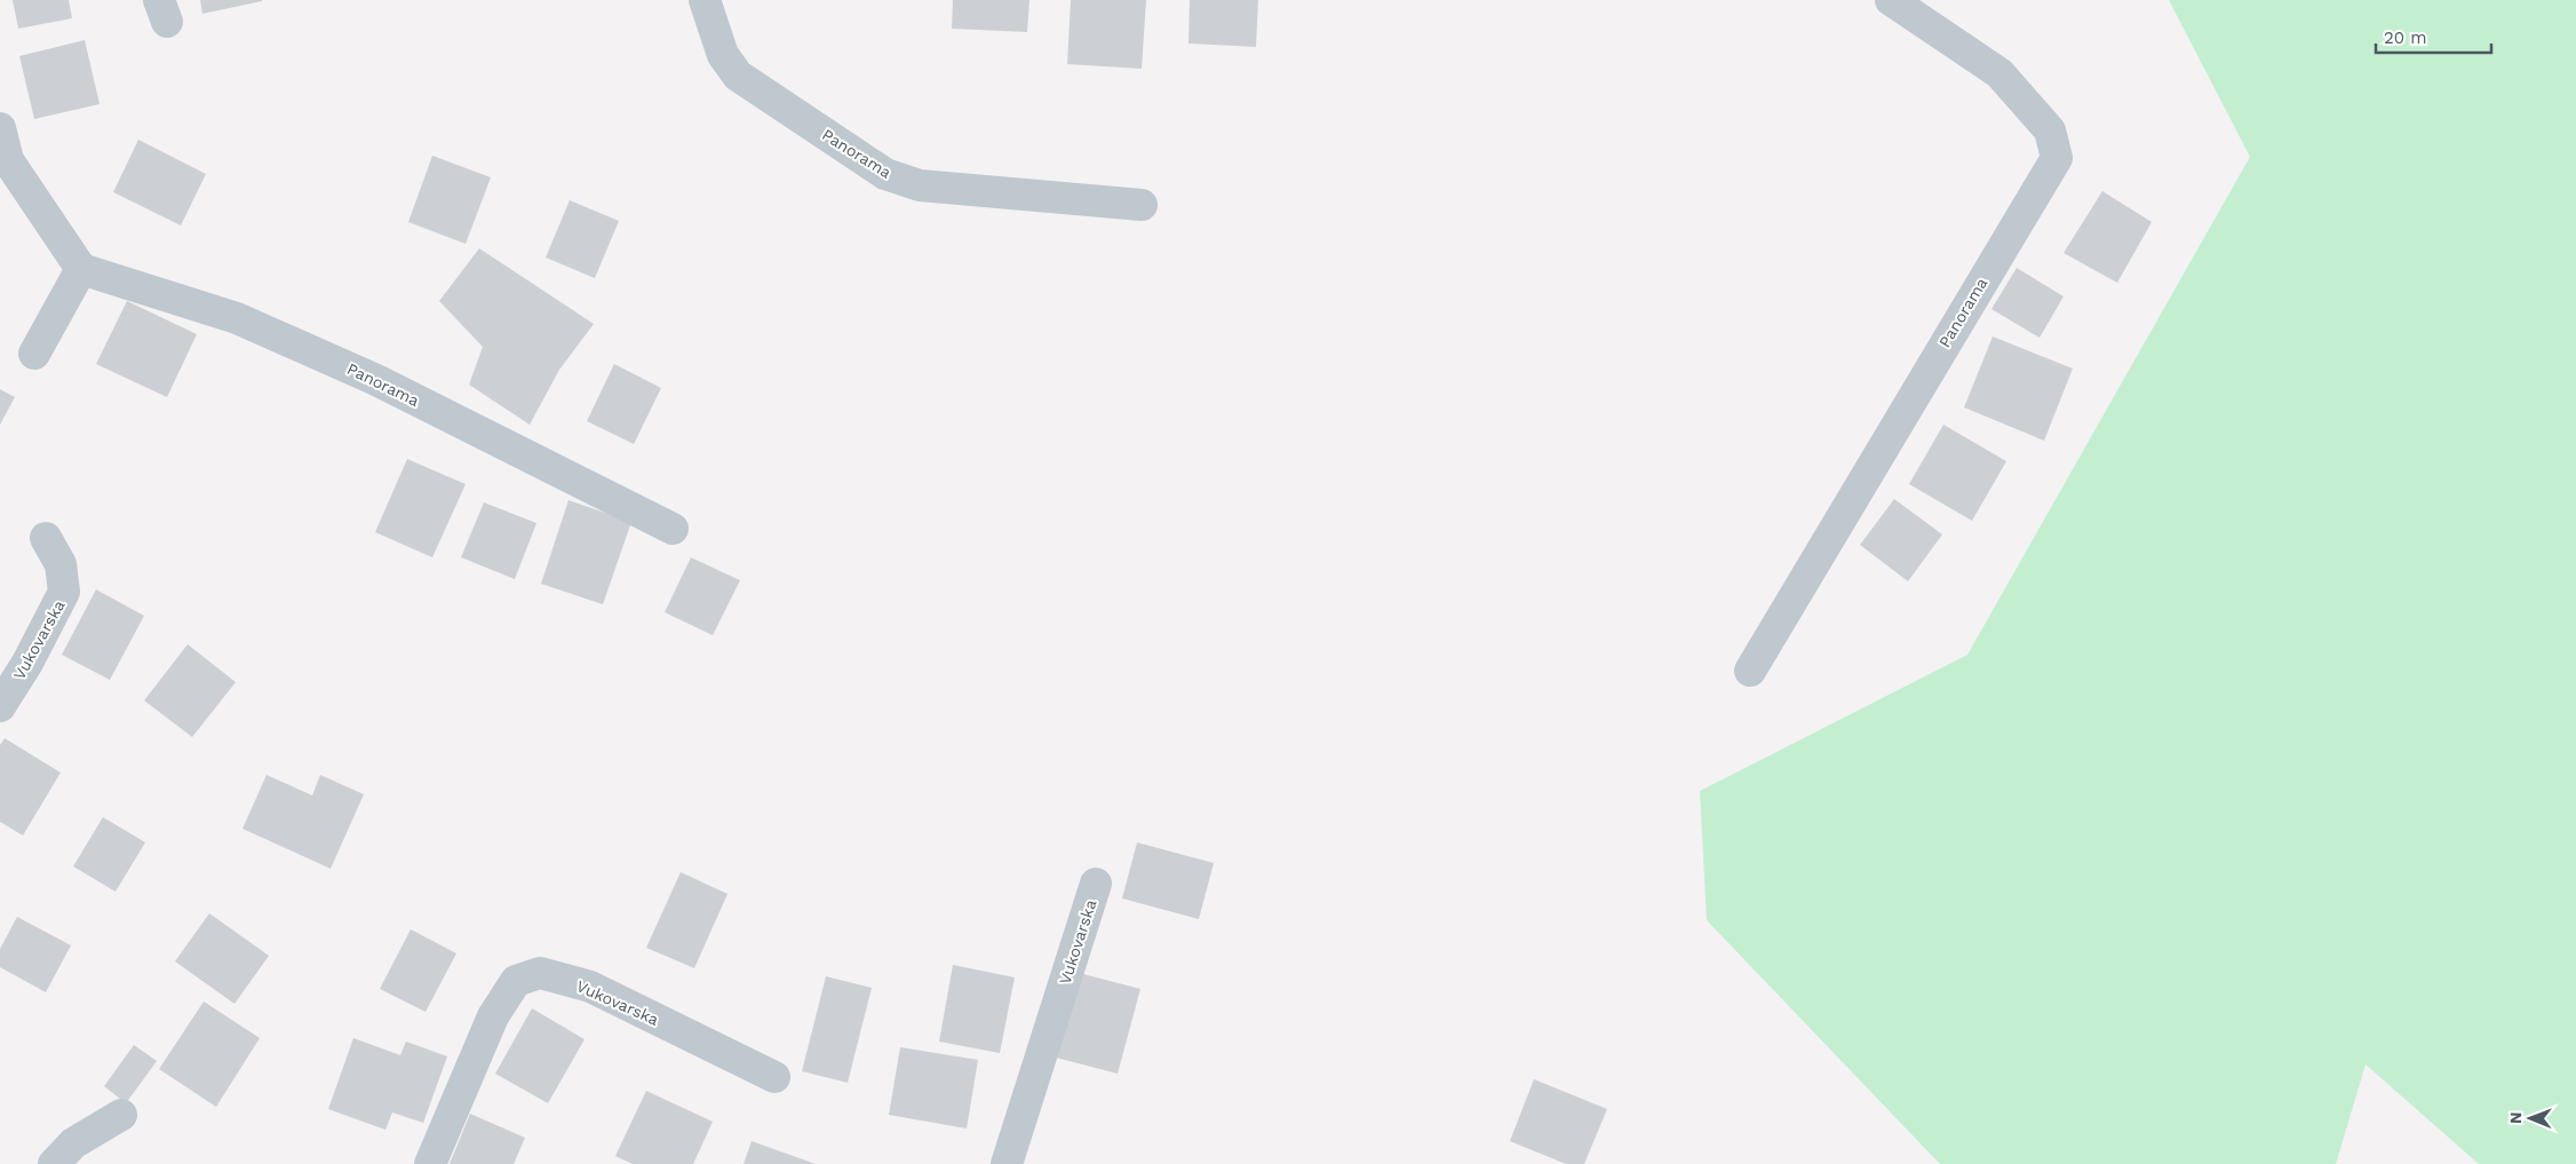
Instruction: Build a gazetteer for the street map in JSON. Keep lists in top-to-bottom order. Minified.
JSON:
{"streets":{"street":["Panorama","Vukovarska"]},"scale_bar":"20 m","north":"left"}
